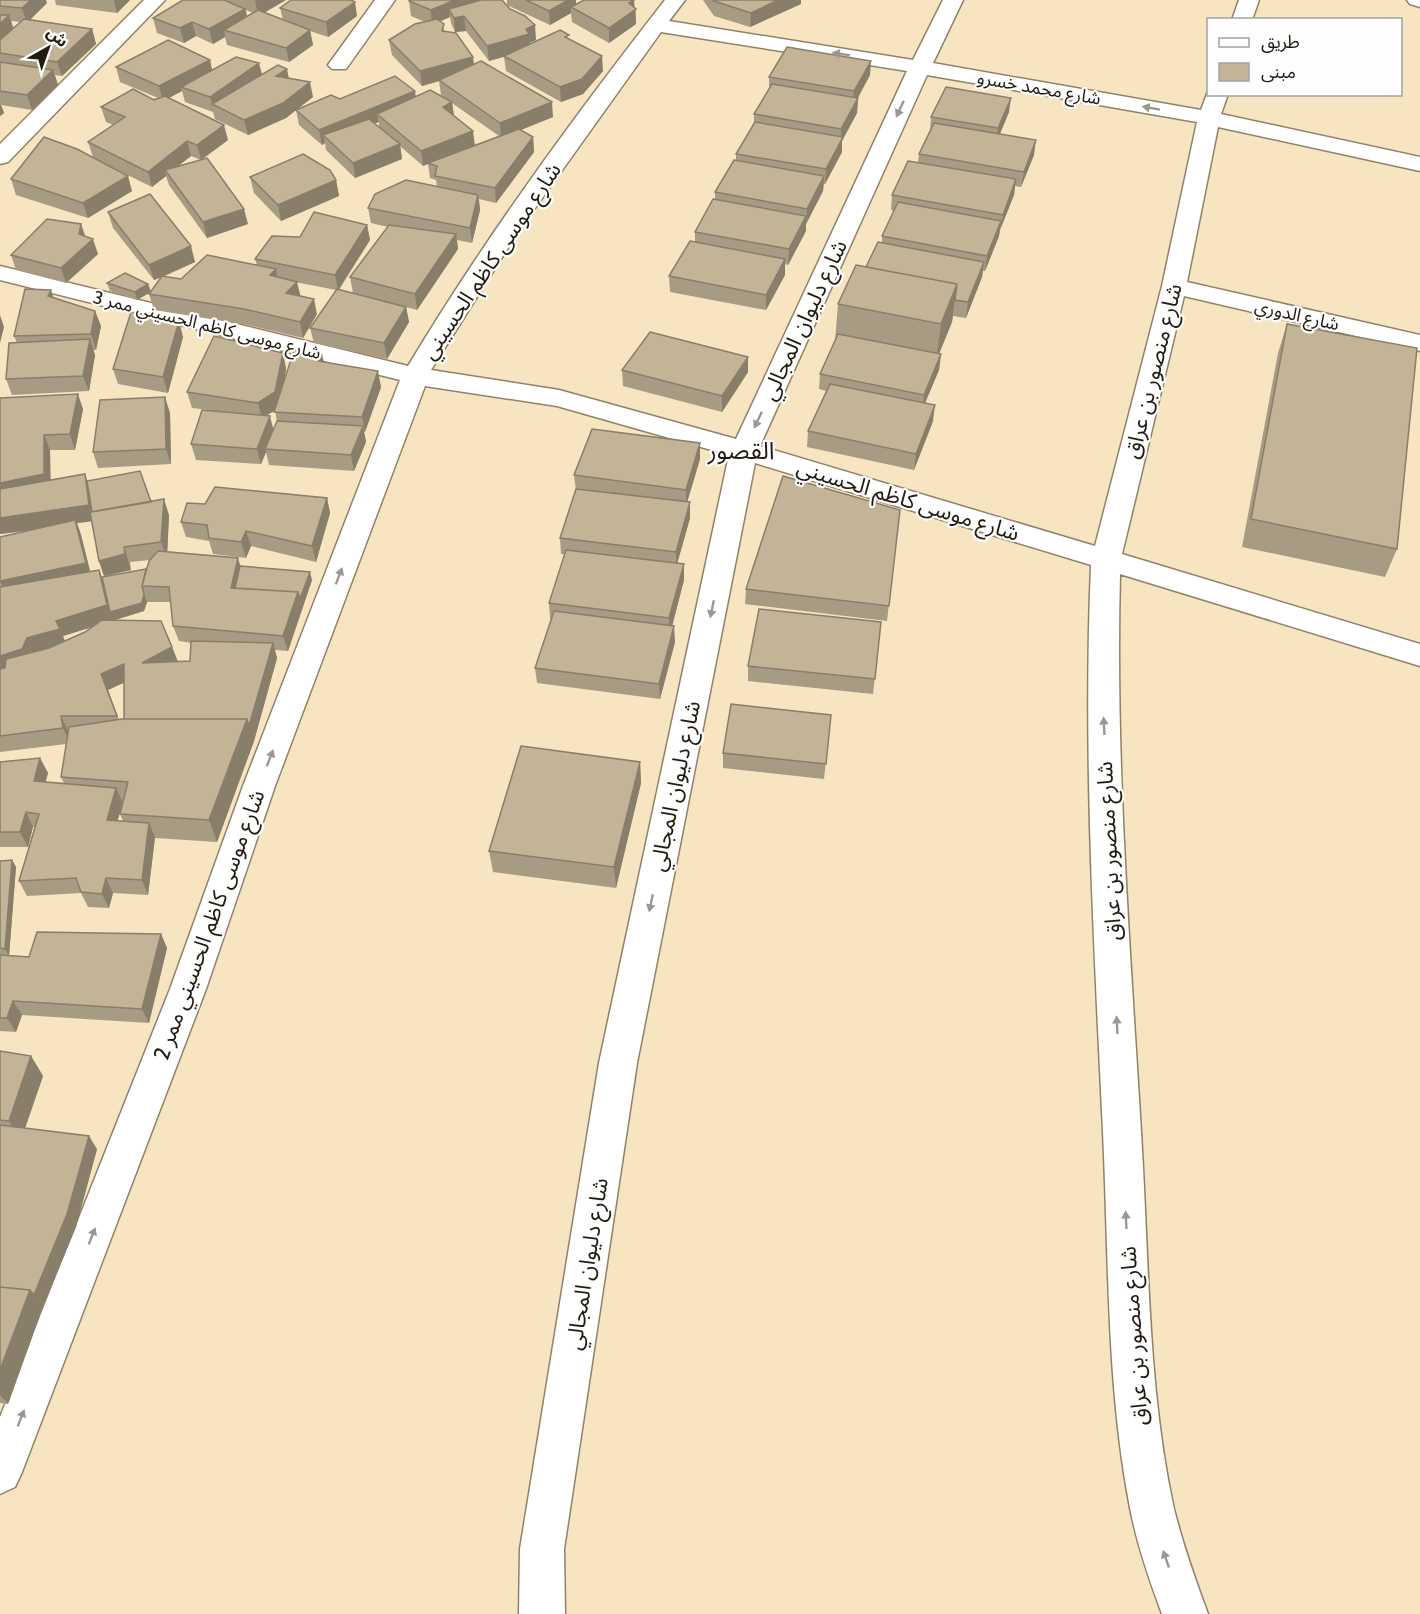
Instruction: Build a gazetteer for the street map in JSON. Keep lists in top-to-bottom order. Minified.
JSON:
{"streets":{"street":["شارع محمد خسرو","شارع موسى كاظم الحسيني","شارع الدوري","شارع دليوان المجالي","شارع موسى كاظم الحسيني ممر 3","شارع منصور بن عراق","شارع موسى كاظم الحسيني ممر 2"]},"crossings":[["شارع محمد خسرو","شارع موسى كاظم الحسيني"],["شارع محمد خسرو","شارع دليوان المجالي"],["شارع محمد خسرو","شارع منصور بن عراق"],["شارع موسى كاظم الحسيني","شارع دليوان المجالي"],["شارع موسى كاظم الحسيني","شارع موسى كاظم الحسيني ممر 3"],["شارع موسى كاظم الحسيني","شارع منصور بن عراق"],["شارع موسى كاظم الحسيني","شارع موسى كاظم الحسيني ممر 2"],["شارع الدوري","شارع منصور بن عراق"],["شارع موسى كاظم الحسيني ممر 3","شارع موسى كاظم الحسيني ممر 2"]],"one_way":["شارع محمد خسرو","شارع دليوان المجالي","شارع منصور بن عراق","شارع موسى كاظم الحسيني ممر 2"],"districts":["القصور"],"legend":["طريق","مبنى"],"north":"top right"}
